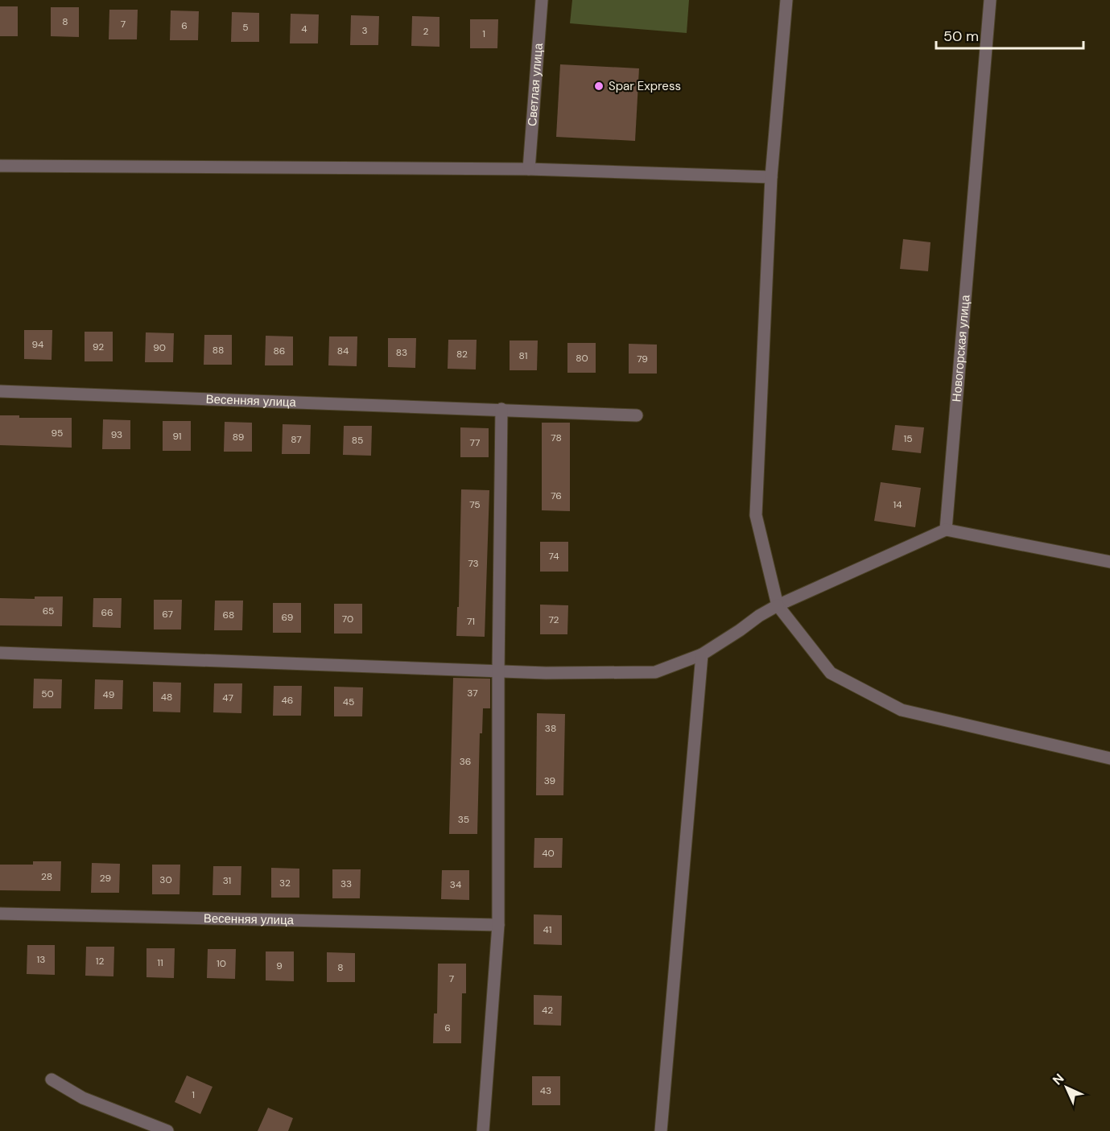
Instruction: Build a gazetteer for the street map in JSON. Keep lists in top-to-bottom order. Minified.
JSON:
{"streets":{"street":["Светлая улица","Новогорская улица","Весенняя улица"]},"places":["Spar Express"],"house_numbers":["8","7","6","5","4","3","2","1","94","92","90","88","86","84","83","82","81","80","79","95","93","91","89","78","15","87","85","77","76","75","14","74","73","65","66","67","68","69","70","72","71","37","50","49","48","47","46","45","38","36","39","35","40","28","29","30","31","32","33","34","41","13","12","11","10","9","8","7","42","6","43","1"],"scale_bar":"50 m","north":"top left"}
